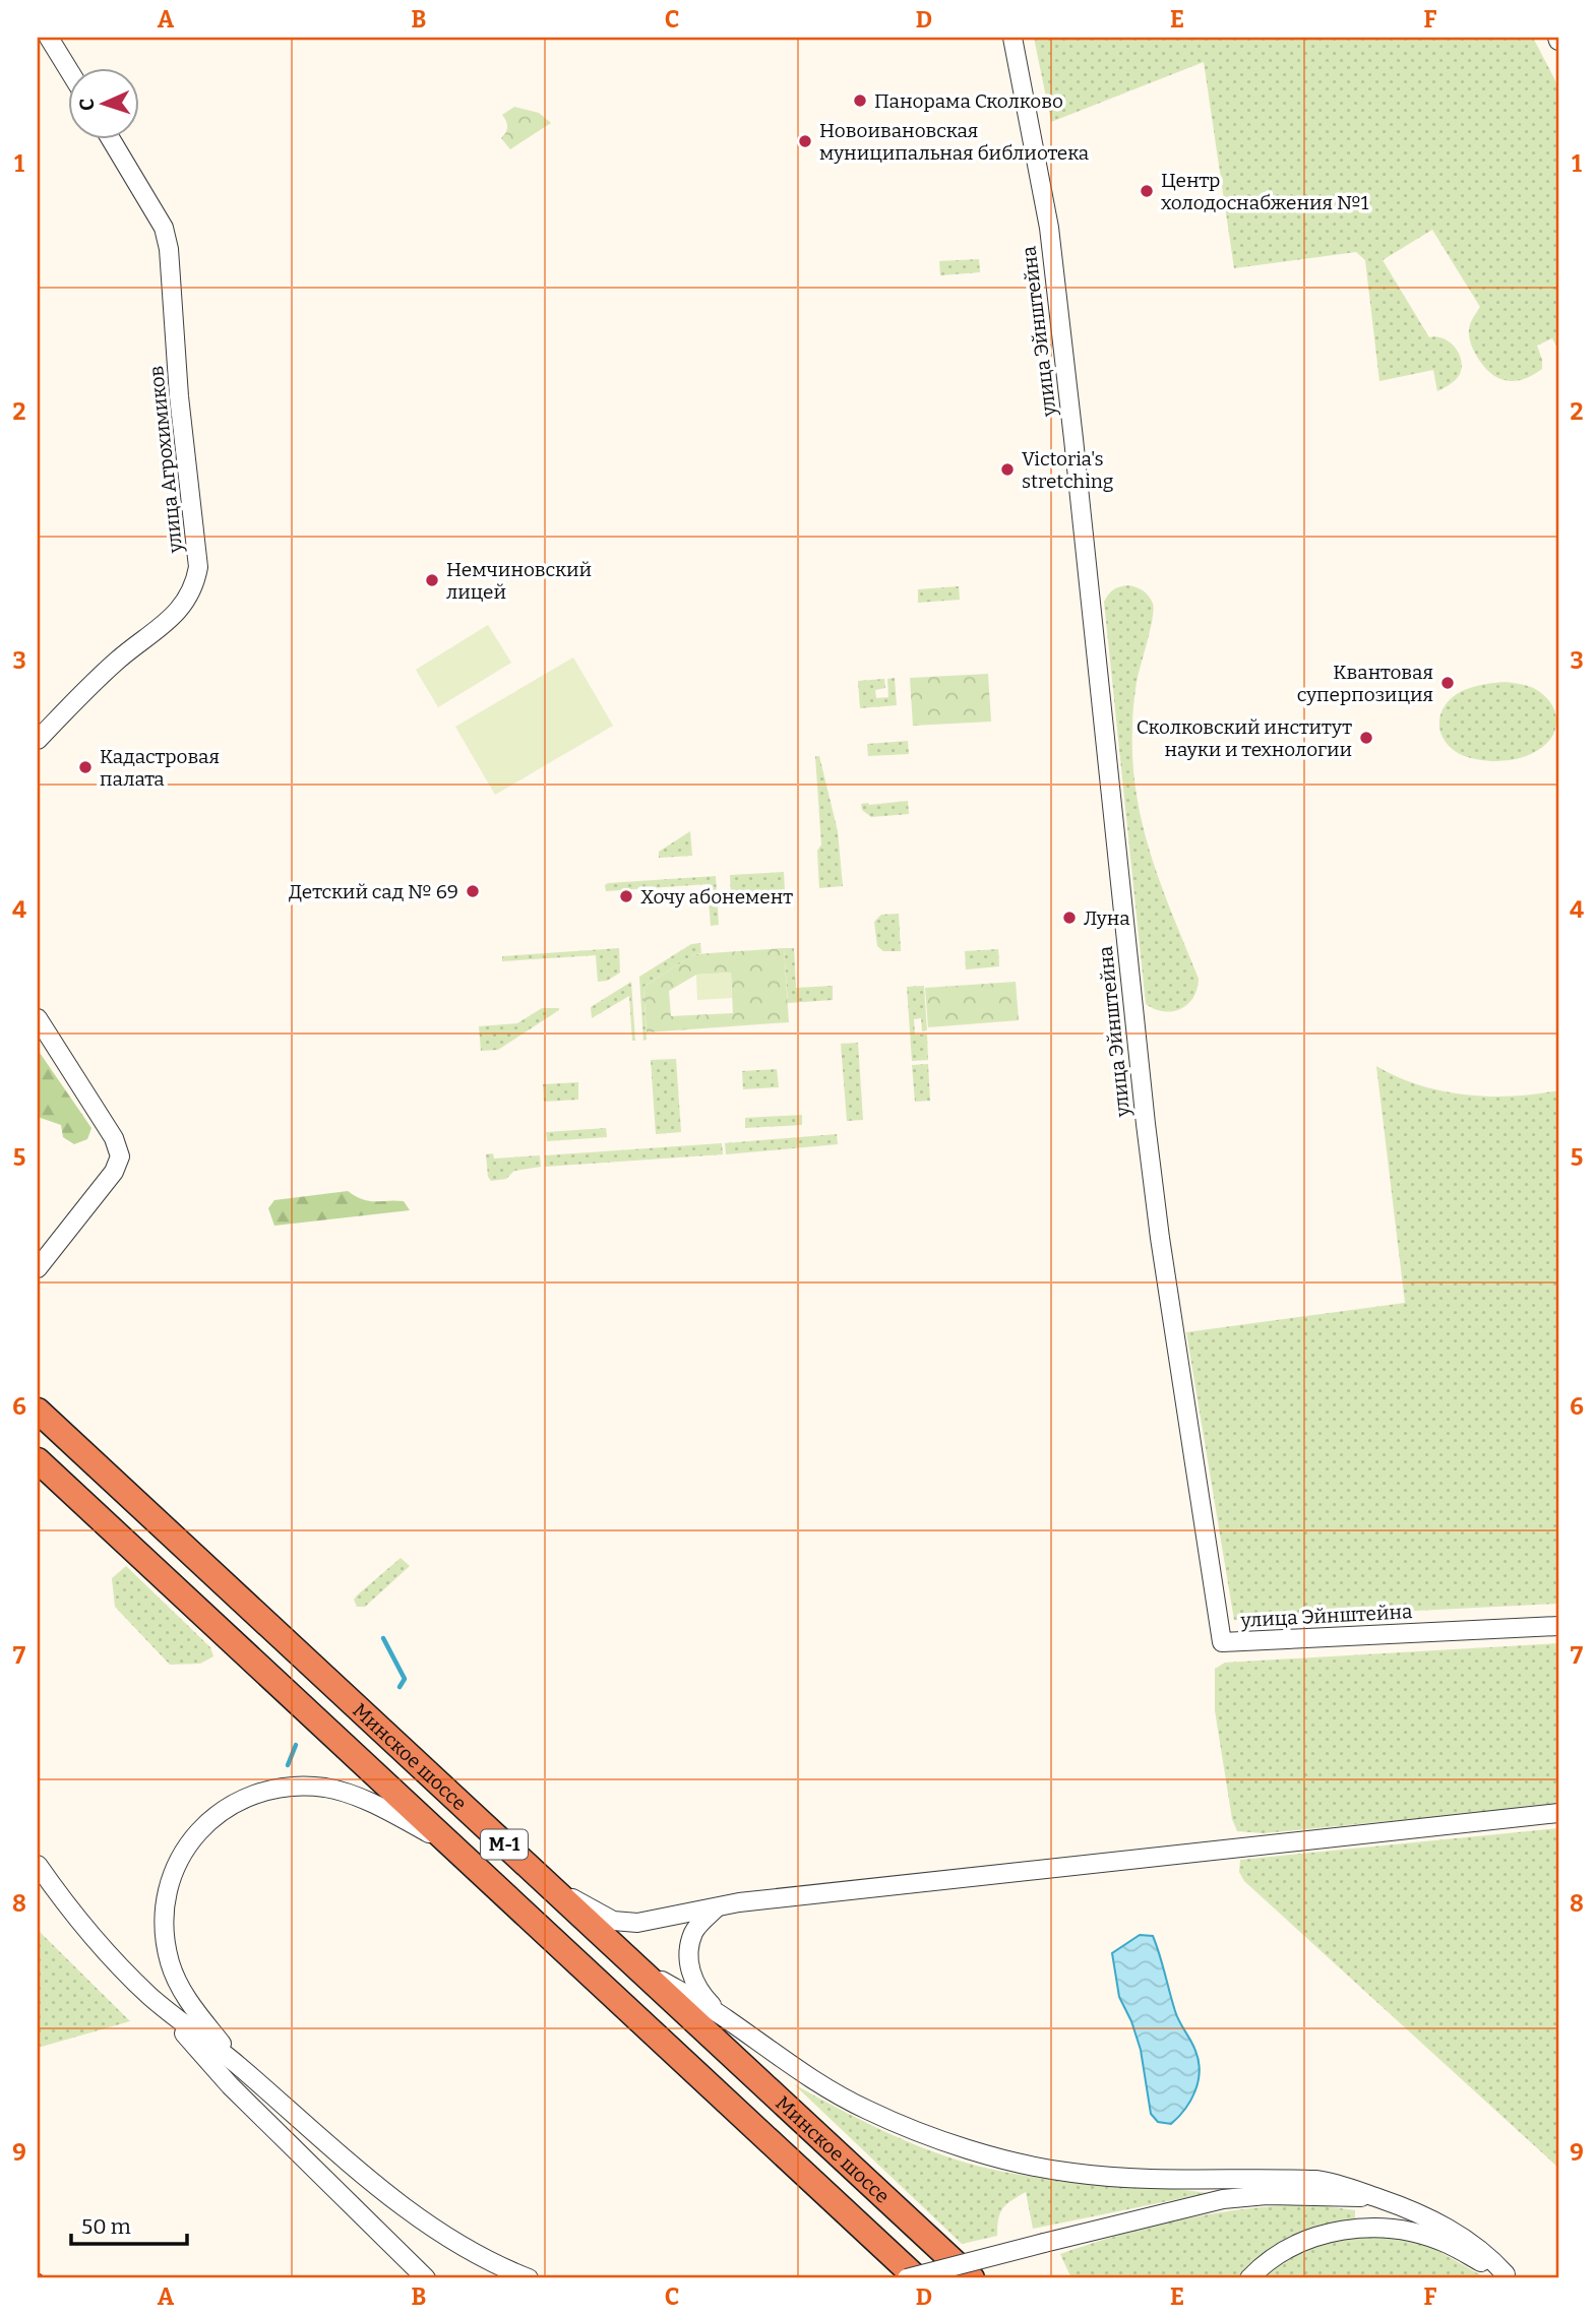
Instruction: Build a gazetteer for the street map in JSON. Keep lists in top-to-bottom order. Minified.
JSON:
{"streets":{"highway":["Минское шоссе","М-1"],"street":["улица Эйнштейна","улица Агрохимиков"]},"places":["Панорама Сколково","Новоивановская муниципальная библиотека","Центр холодоснабжения №1","Victoria's stretching","Немчиновский лицей","Квантовая суперпозиция","Сколковский институт науки и технологии","Кадастровая палата","Детский сад № 69","Хочу абонемент","Луна"],"scale_bar":"50 m","north":"left","grid":{"columns":["A","B","C","D","E","F"],"rows":["1","2","3","4","5","6","7","8","9"]}}
